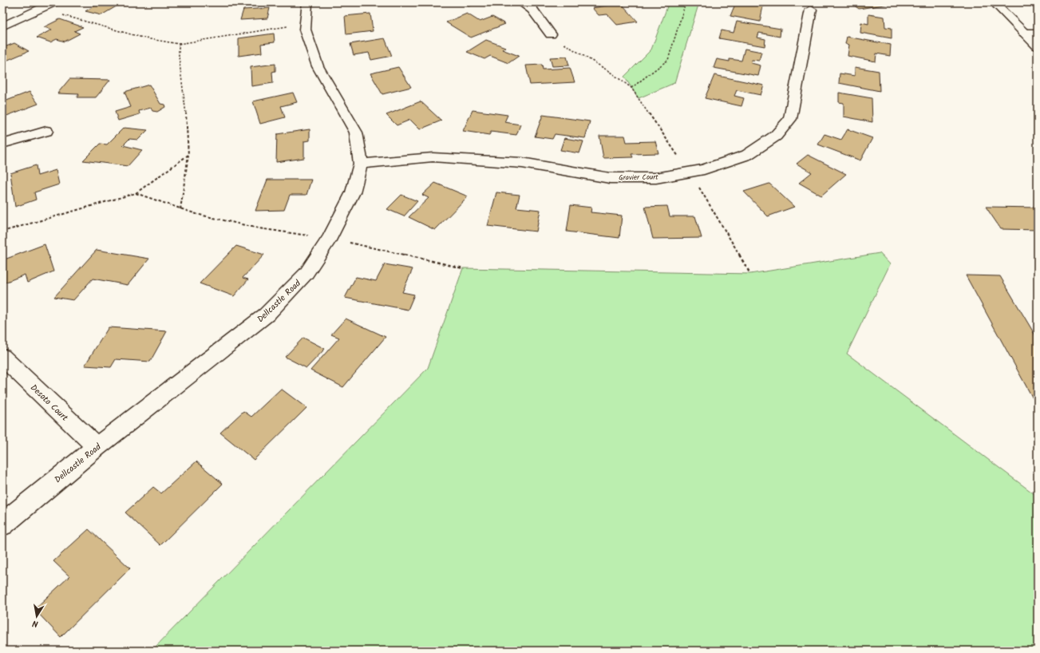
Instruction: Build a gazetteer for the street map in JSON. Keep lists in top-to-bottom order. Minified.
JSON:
{"streets":{"street":["Gravier Court","Dellcastle Road","Desoto Court"]},"crossings":[["Gravier Court","Dellcastle Road"],["Dellcastle Road","Desoto Court"]],"north":"bottom"}
